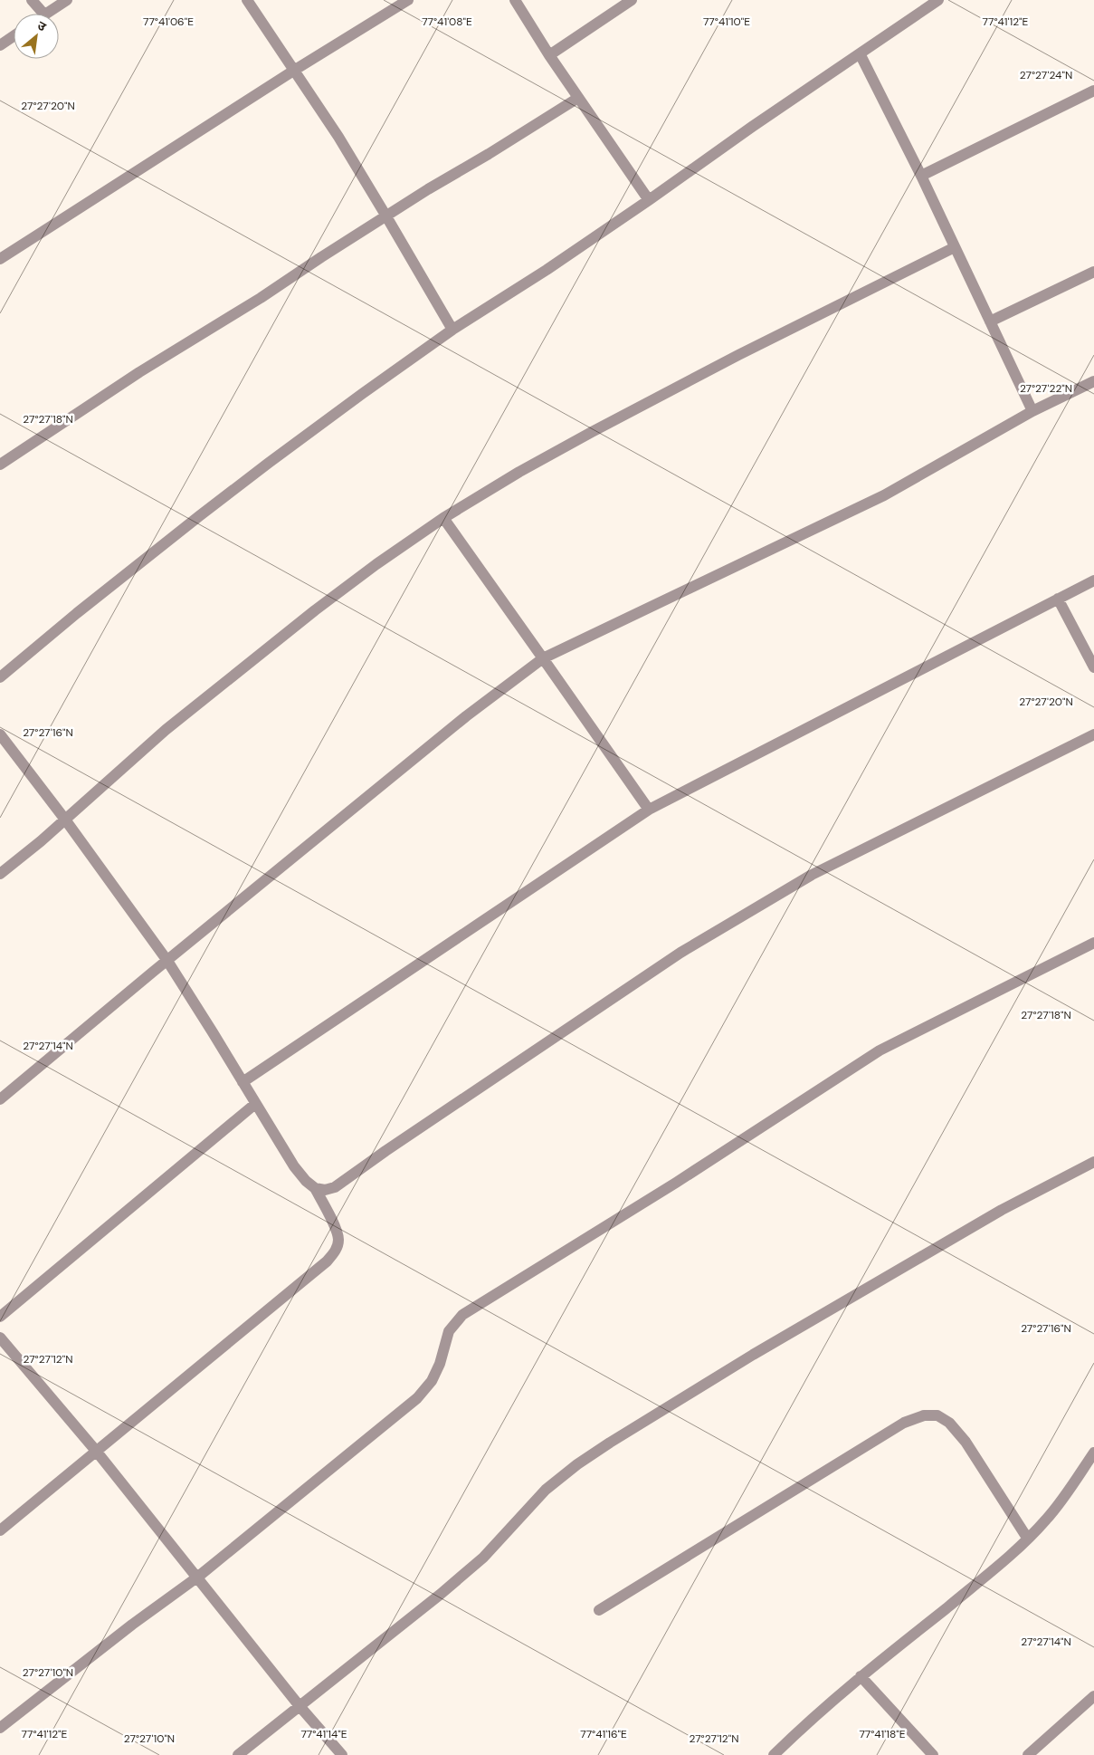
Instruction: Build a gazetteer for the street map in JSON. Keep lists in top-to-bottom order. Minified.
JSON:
{"north":"top right","coordinates":["77°41'06\"E","77°41'08\"E","77°41'10\"E","77°41'12\"E","27°27'24\"N","27°27'20\"N","27°27'22\"N","27°27'18\"N","27°27'16\"N","27°27'14\"N","27°27'12\"N","27°27'10\"N","77°41'14\"E","77°41'16\"E","77°41'18\"E"]}
